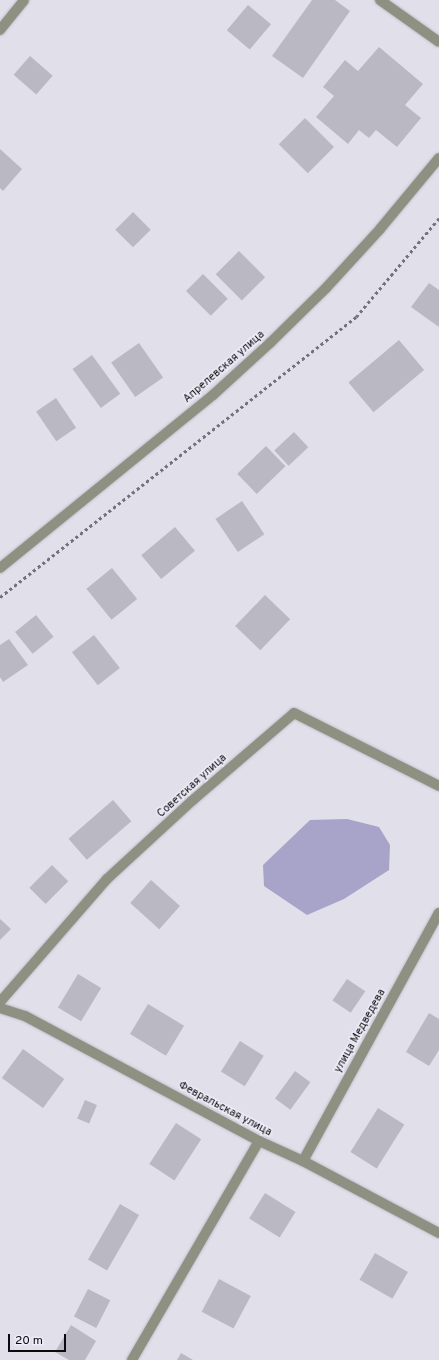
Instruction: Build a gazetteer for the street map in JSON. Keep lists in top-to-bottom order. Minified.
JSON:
{"streets":{"street":["Апрелевская улица","Советская улица","улица Медведева","Февральская улица"]},"crossings":[["улица Медведева","Февральская улица"]],"scale_bar":"20 m"}
